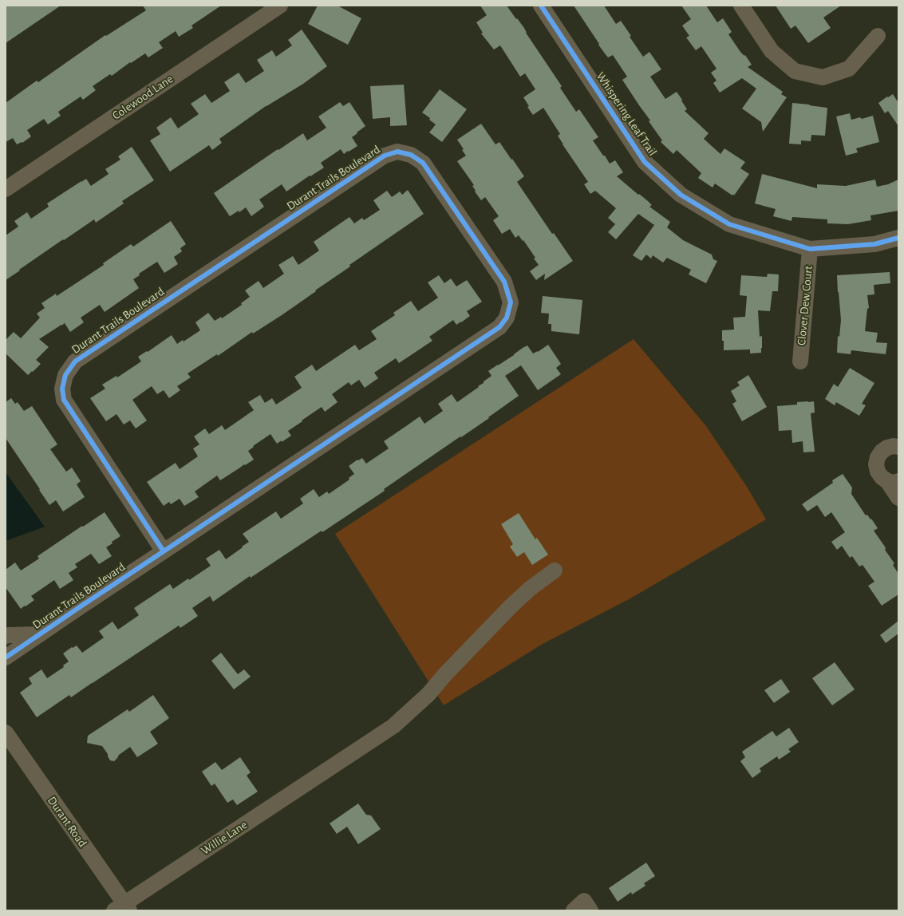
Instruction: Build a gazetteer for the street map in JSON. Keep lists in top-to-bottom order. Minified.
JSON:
{"streets":{"street":["Colewood Lane","Whispering Leaf Trail","Durant Trails Boulevard","Clover Dew Court","Durant Road","Willie Lane"]},"crossings":[["Whispering Leaf Trail","Clover Dew Court"],["Durant Road","Willie Lane"]]}
